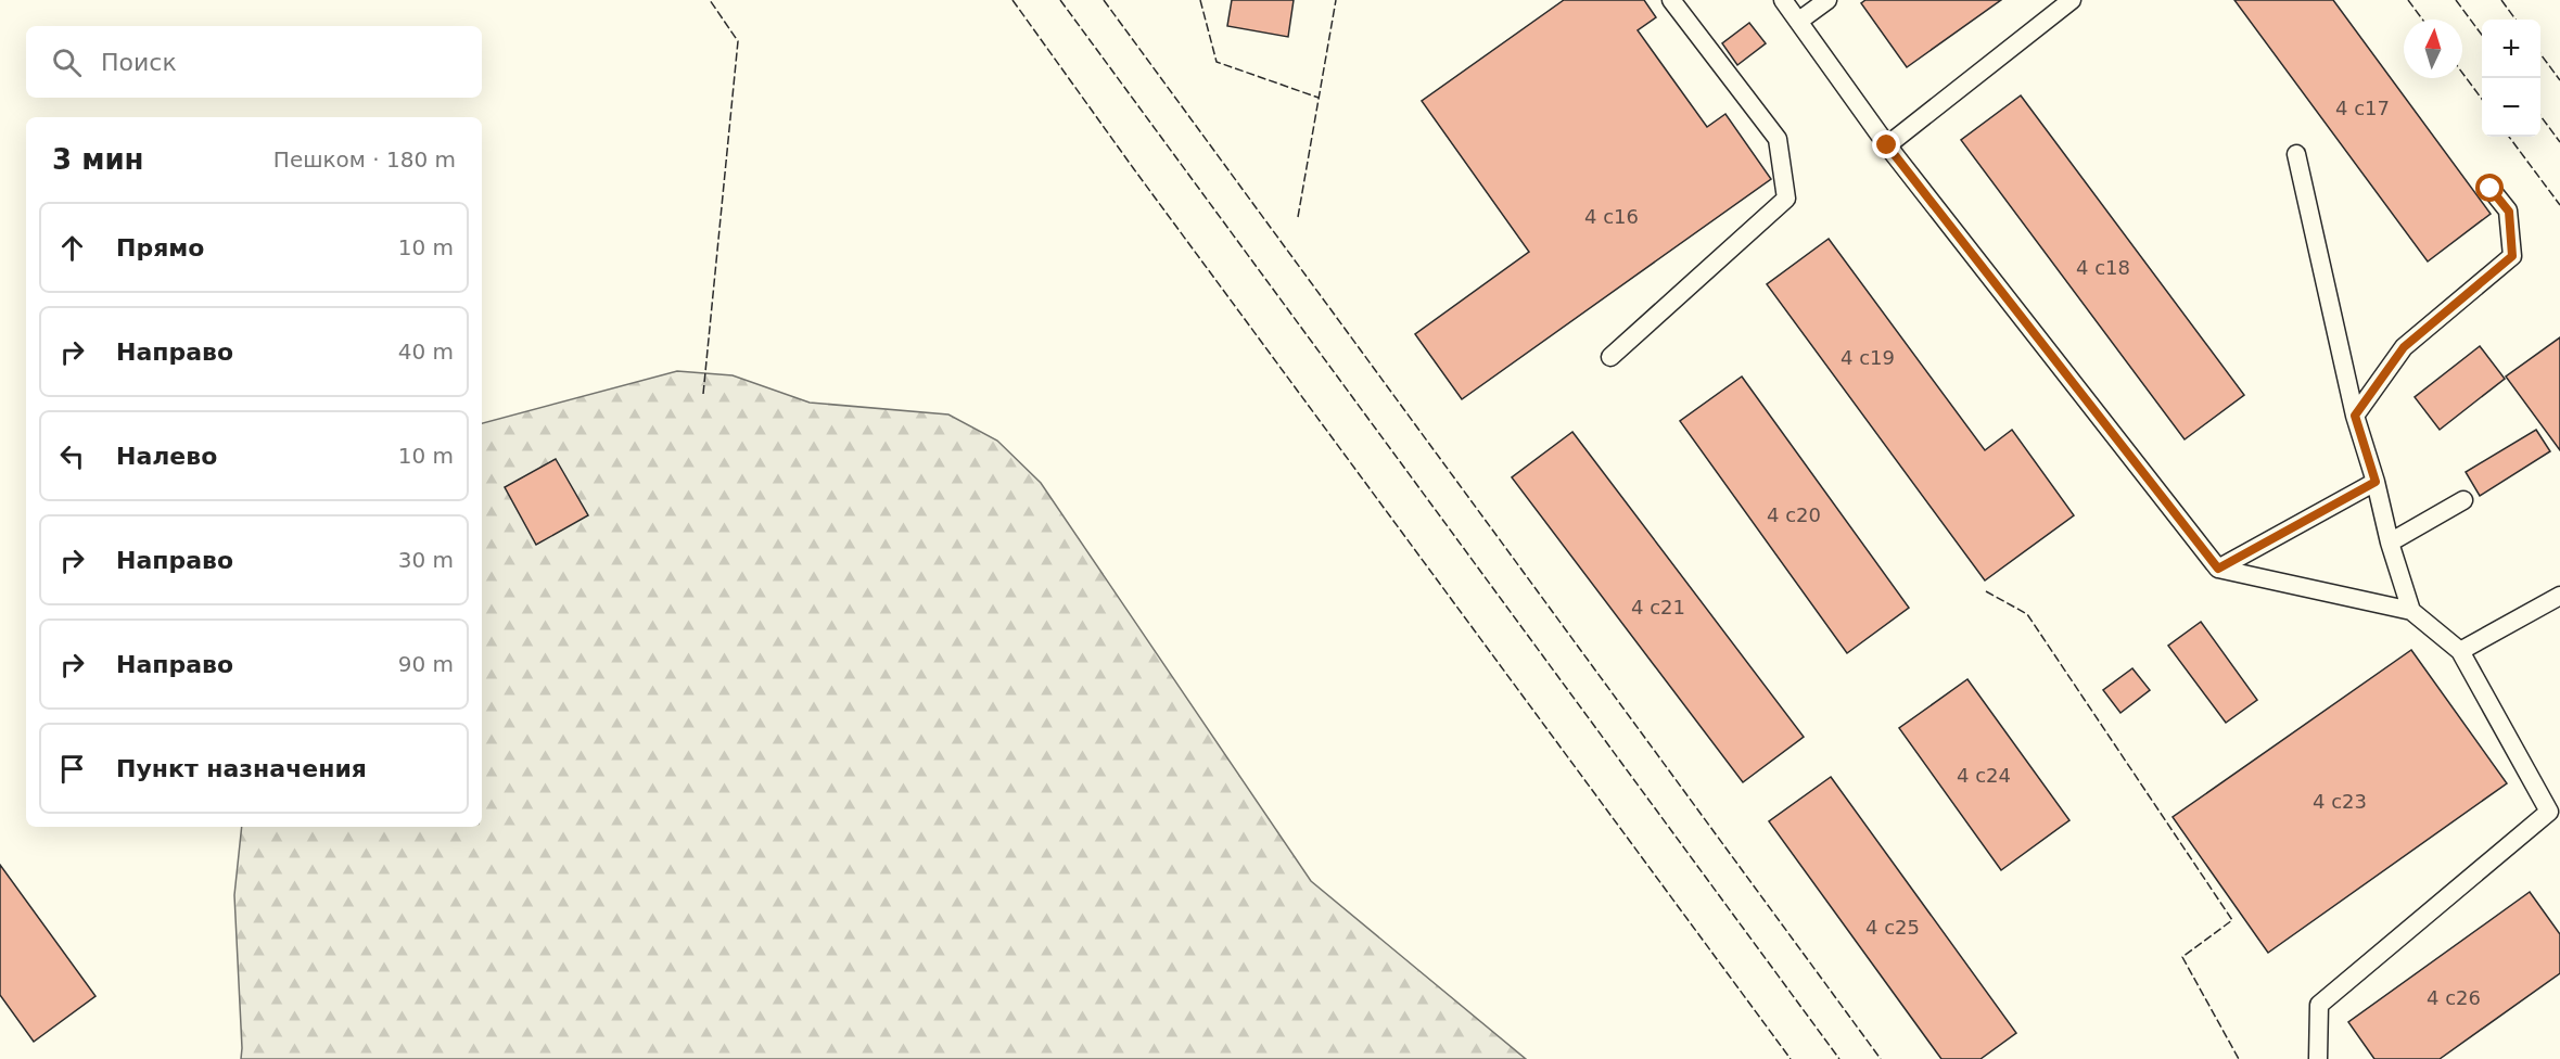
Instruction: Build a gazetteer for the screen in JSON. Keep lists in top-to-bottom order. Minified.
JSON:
{"house_numbers":["4 с17","4 с16","4 с18","4 с19","4 с20","4 с21","4 с24","4 с23","4 с25","4 с26"],"north":"top","page":{"map_buttons":["+","−"],"search":"Поиск","heading":["3 мин","Пешком · 180 m"],"list":[["Прямо","10 m"],["Направо","40 m"],["Налево","10 m"],["Направо","30 m"],["Направо","90 m"],"Пункт назначения"]}}
